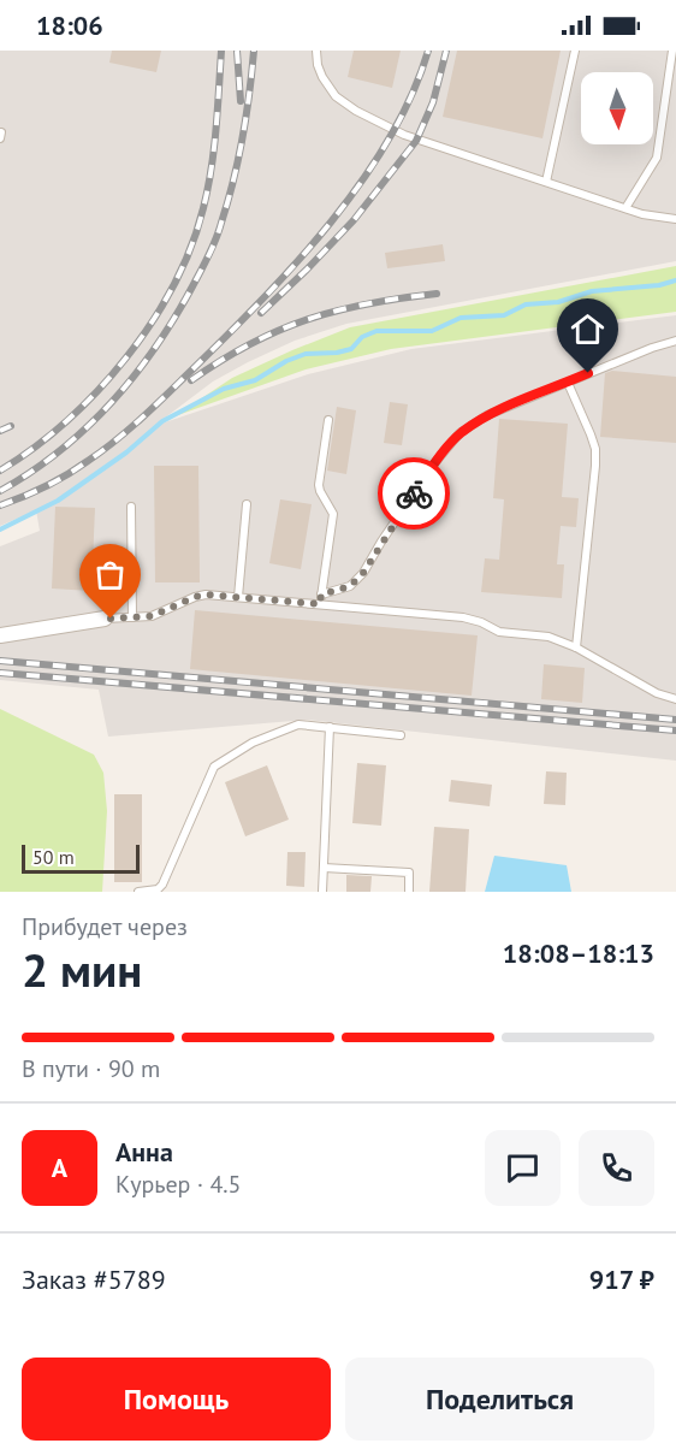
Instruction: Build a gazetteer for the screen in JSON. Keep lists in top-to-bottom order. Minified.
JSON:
{"scale_bar":"50 m","north":"bottom","page":{"status":"18:06","scale":"50 m","heading":["2 мин","Прибудет через","18:08–18:13"],"panel":["Анна","Курьер · 4.5","Заказ #5789","917 ₽"],"bar":"В пути · 90 m","round":"А","buttons":["Помощь","Поделиться"]}}
